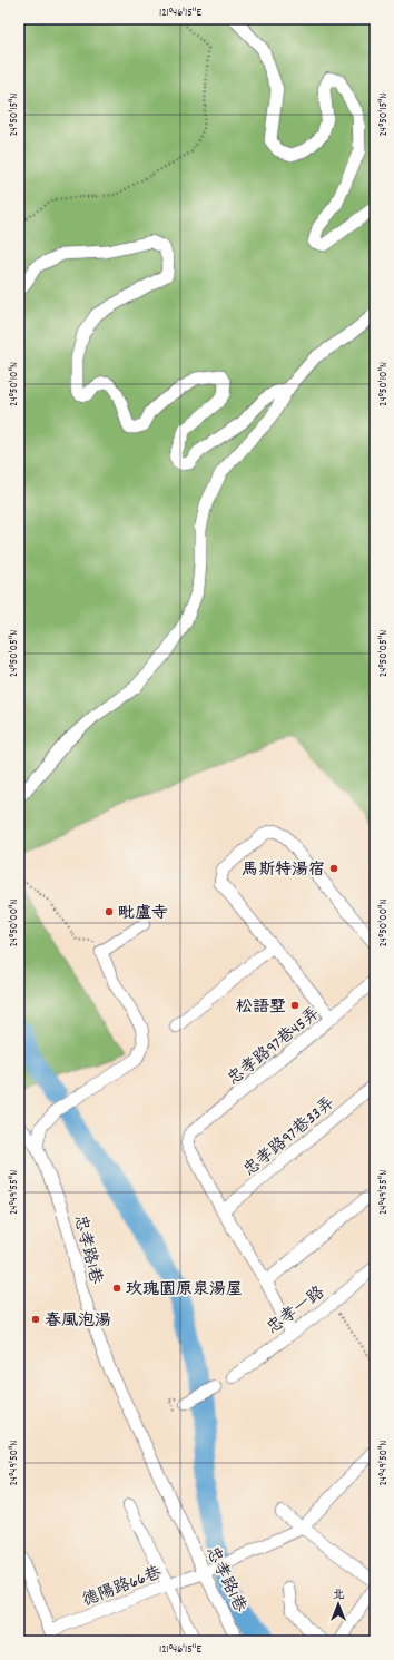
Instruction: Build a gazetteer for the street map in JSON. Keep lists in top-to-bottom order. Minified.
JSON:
{"streets":{"street":["忠孝路97巷45弄","忠孝路97巷33弄","忠孝路1巷","忠孝一路","德陽路66巷"]},"crossings":[["忠孝路97巷45弄","忠孝路97巷33弄"],["忠孝路1巷","德陽路66巷"]],"places":["馬斯特湯宿","毗盧寺","松語墅","玫瑰園原泉湯屋","春風泡湯"],"north":"top","coordinates":["121°46'15\"E","24°50'15\"N","24°50'10\"N","24°50'05\"N","24°50'00\"N","24°49'55\"N","24°49'50\"N"]}
